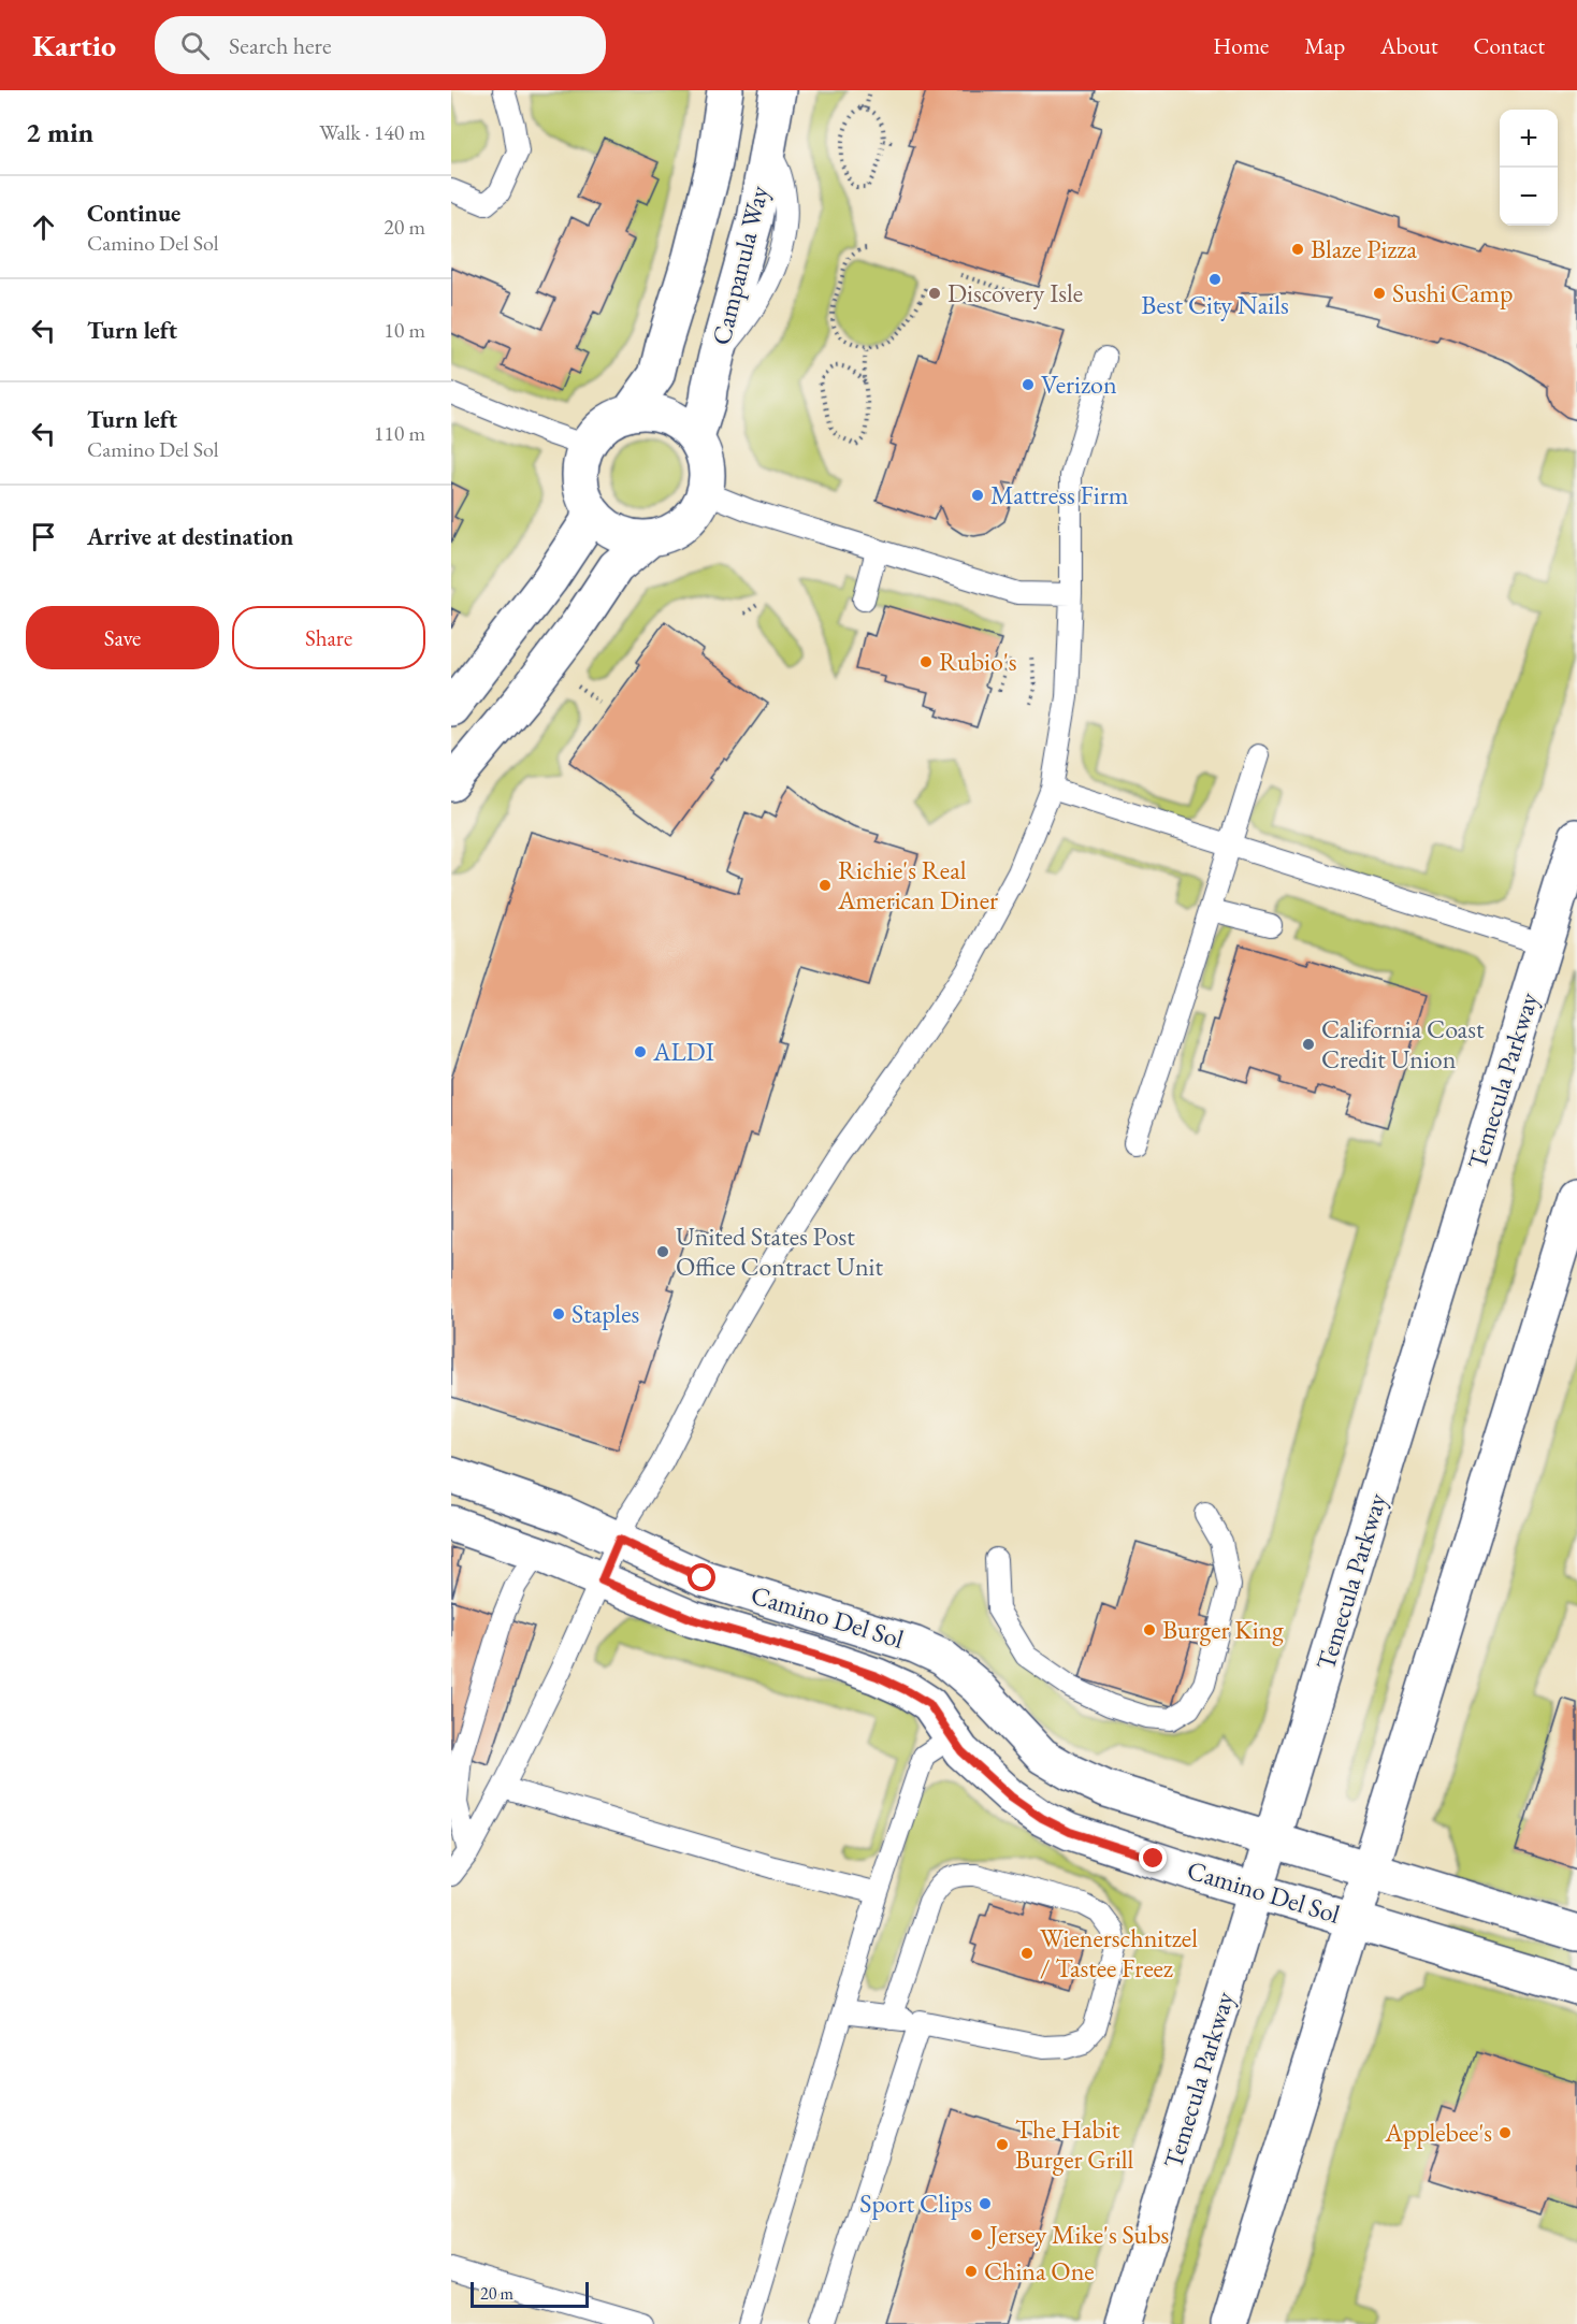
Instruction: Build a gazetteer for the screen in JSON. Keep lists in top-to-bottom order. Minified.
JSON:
{"streets":{"street":["Campanula Way","Temecula Parkway","Camino Del Sol"]},"crossings":[["Temecula Parkway","Camino Del Sol"]],"places":["Blaze Pizza","Best City Nails","Discovery Isle","Sushi Camp","Verizon","Mattress Firm","Rubio's","Richie's Real American Diner","California Coast Credit Union","ALDI","United States Post Office Contract Unit","Staples","Burger King","Wienerschnitzel / Tastee Freez","Applebee's","The Habit Burger Grill","Sport Clips","Jersey Mike's Subs","China One"],"scale_bar":"20 m","page":{"header":"Kartio","search":"Search here","nav":["Home","Map","About","Contact"],"heading":["2 min","Walk · 140 m"],"map_buttons":["+","−"],"list":[["Continue","Camino Del Sol","20 m"],["Turn left","10 m"],["Turn left","Camino Del Sol","110 m"],"Arrive at destination"],"buttons":["Save","Share"],"scale":"20 m"}}
